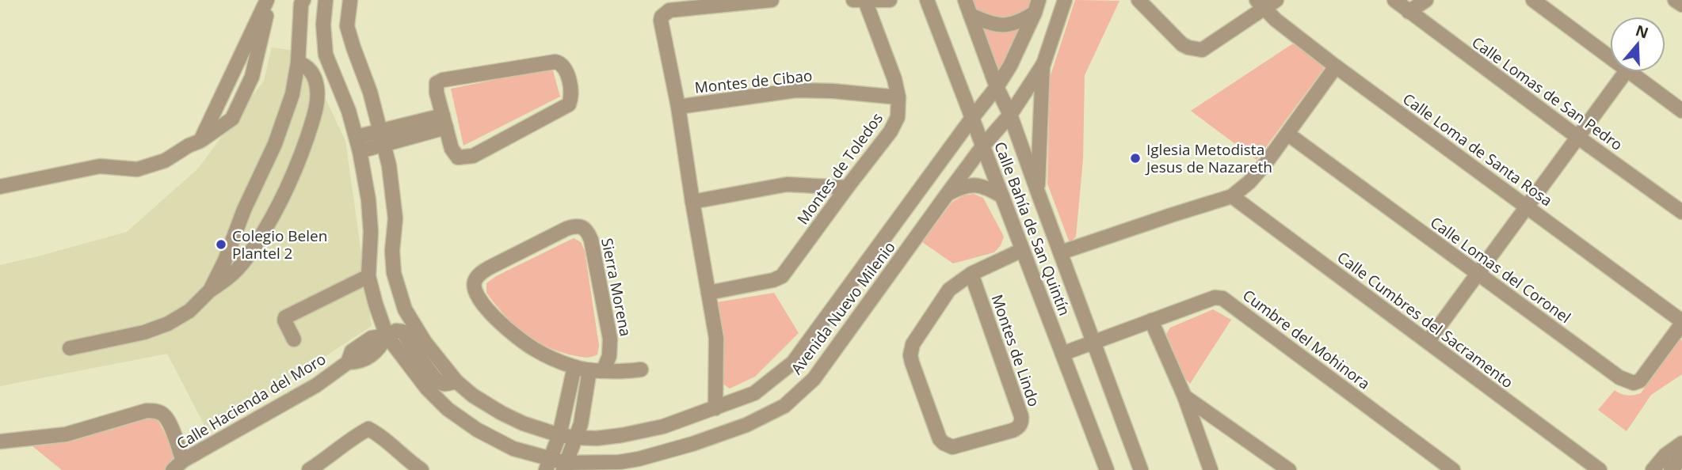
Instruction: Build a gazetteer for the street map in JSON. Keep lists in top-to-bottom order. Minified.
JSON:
{"streets":{"street":["Montes de Cibao","Calle Lomas de San Pedro","Calle Loma de Santa Rosa","Montes de Toledos","Calle Bahía de San Quintín","Calle Lomas del Coronel","Sierra Morena","Avenida Nuevo Milenio","Calle Cumbres del Sacramento","Cumbre del Mohinora","Montes de Lindo","Calle Hacienda del Moro"]},"crossings":[["Montes de Cibao","Montes de Toledos"],["Calle Loma de Santa Rosa","Calle Lomas del Coronel"],["Calle Bahía de San Quintín","Avenida Nuevo Milenio"],["Calle Bahía de San Quintín","Cumbre del Mohinora"],["Calle Bahía de San Quintín","Montes de Lindo"],["Avenida Nuevo Milenio","Calle Hacienda del Moro"]],"places":["Iglesia Metodista Jesus de Nazareth","Colegio Belen Plantel 2"],"north":"top"}
